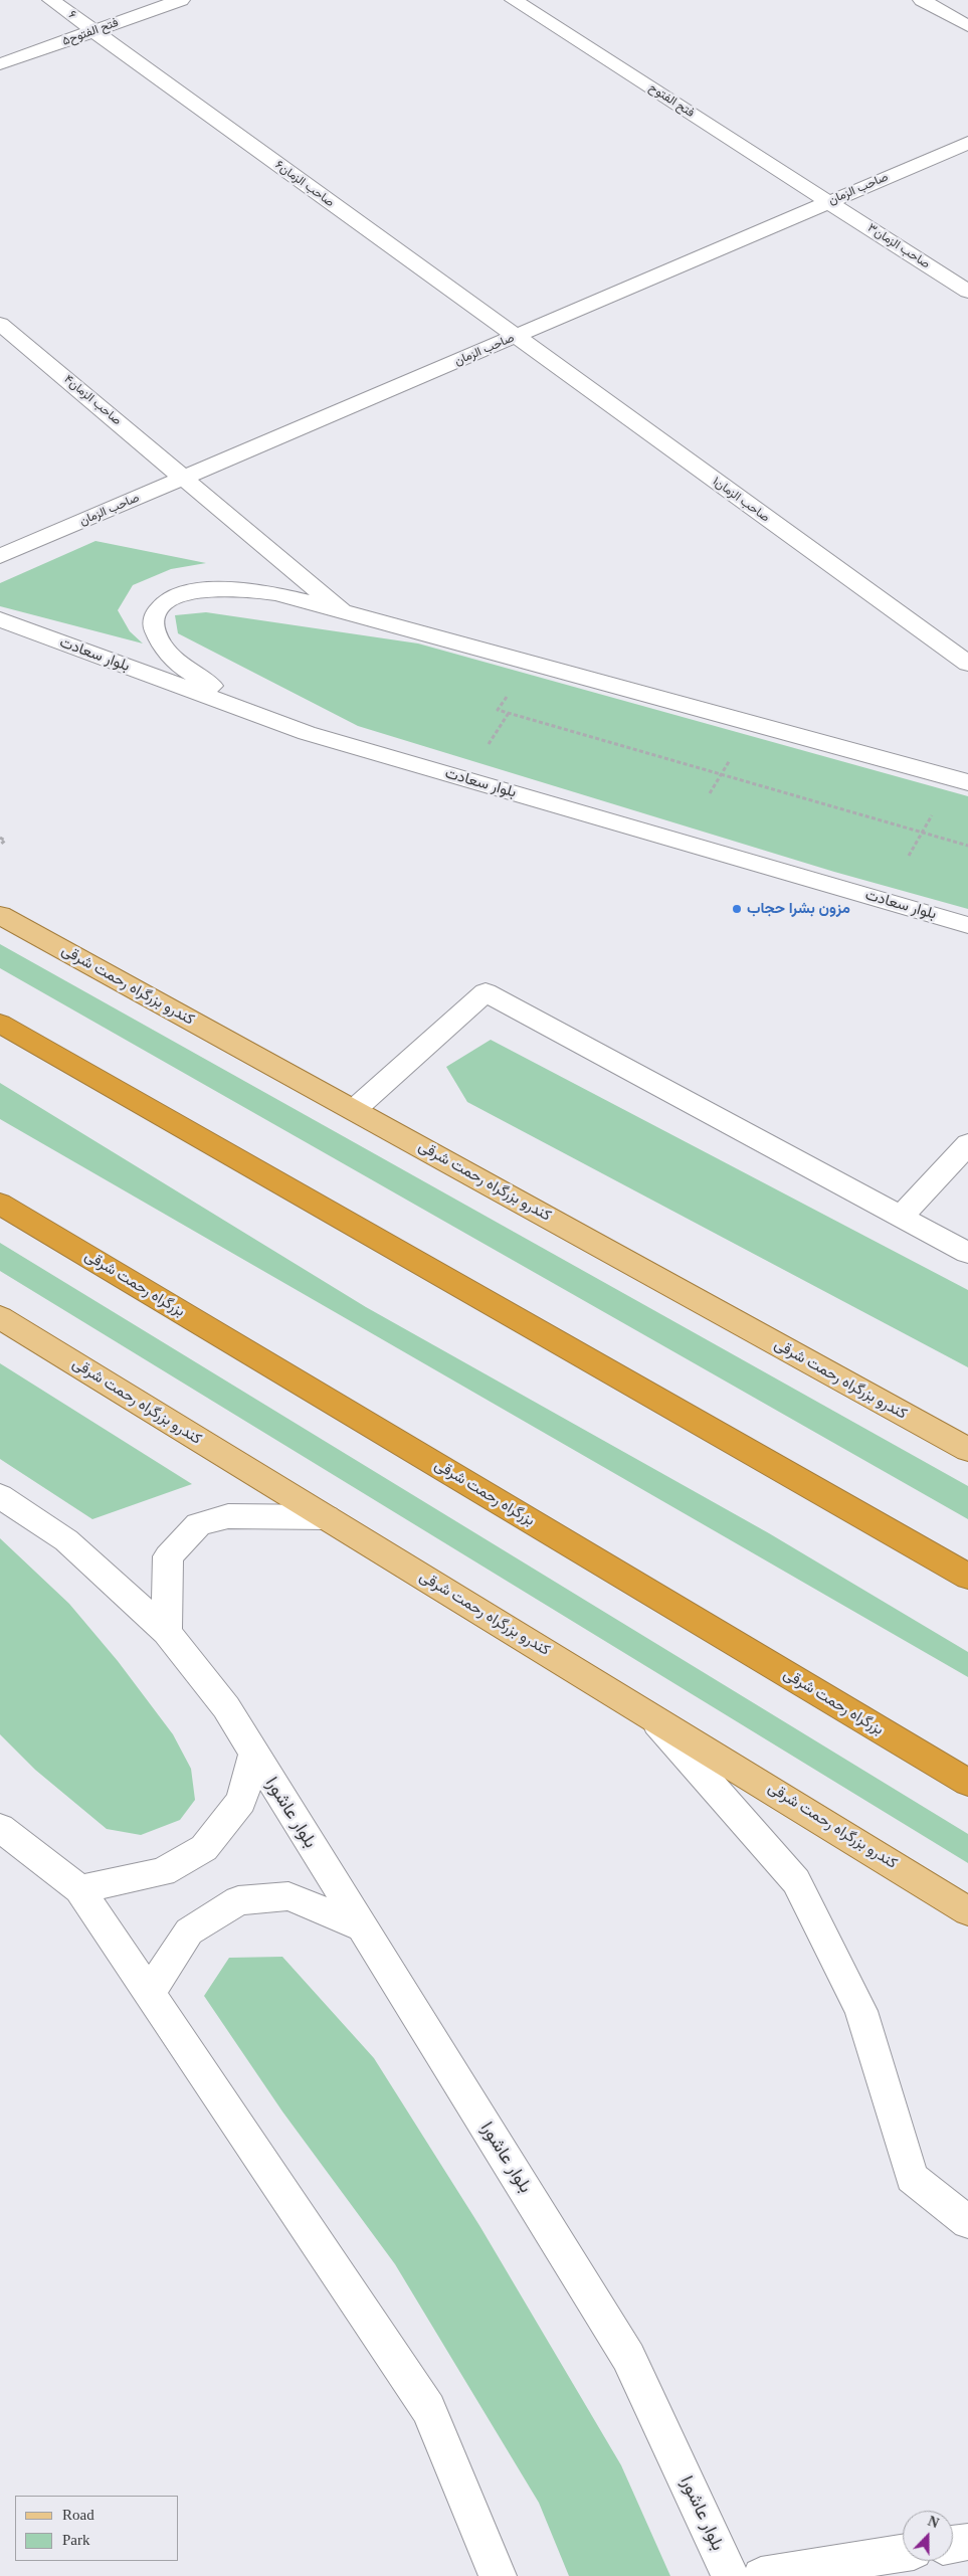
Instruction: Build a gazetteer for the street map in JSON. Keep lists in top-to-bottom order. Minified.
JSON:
{"streets":{"highway":["بزرگراه رحمت شرقی"],"main road":["کندرو بزرگراه رحمت شرقی"],"street":["۶","فتح الفتوح۵","فتح الفتوح","صاحب الزمان۶","صاحب الزمان","صاحب الزمان۳","صاحب الزمان۴","صاحب الزمان۱","بلوار سعادت","بلوار عاشورا"]},"crossings":[["۶","فتح الفتوح۵"],["۶","صاحب الزمان۶"],["فتح الفتوح۵","صاحب الزمان۶"],["فتح الفتوح","صاحب الزمان"],["فتح الفتوح","صاحب الزمان۳"],["صاحب الزمان۶","صاحب الزمان"],["صاحب الزمان۶","صاحب الزمان۱"],["صاحب الزمان","صاحب الزمان۳"],["صاحب الزمان","صاحب الزمان۴"],["صاحب الزمان","صاحب الزمان۱"]],"places":["مزون بشرا حجاب"],"legend":["Road","Park"],"north":"top"}
